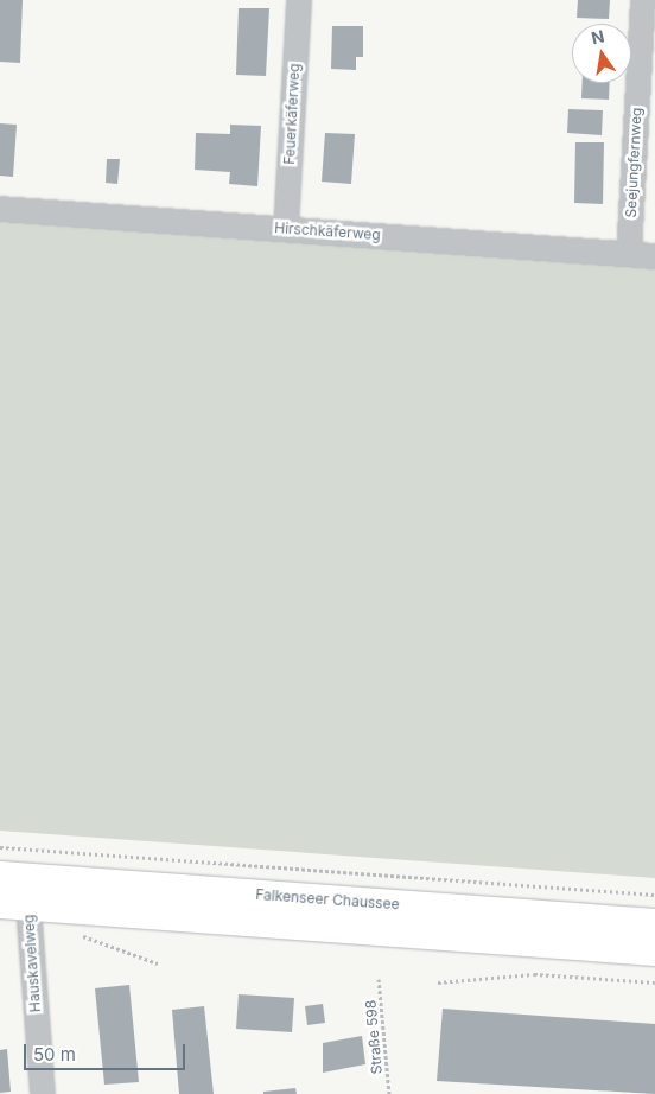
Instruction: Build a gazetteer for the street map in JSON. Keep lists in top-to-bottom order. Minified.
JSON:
{"streets":{"main road":["Falkenseer Chaussee"],"street":["Feuerkäferweg","Seejungfernweg","Hirschkäferweg","Hauskavelweg"],"path":["Straße 598"]},"crossings":[["Feuerkäferweg","Hirschkäferweg"],["Seejungfernweg","Hirschkäferweg"],["Falkenseer Chaussee","Hauskavelweg"]],"scale_bar":"50 m","north":"top"}
